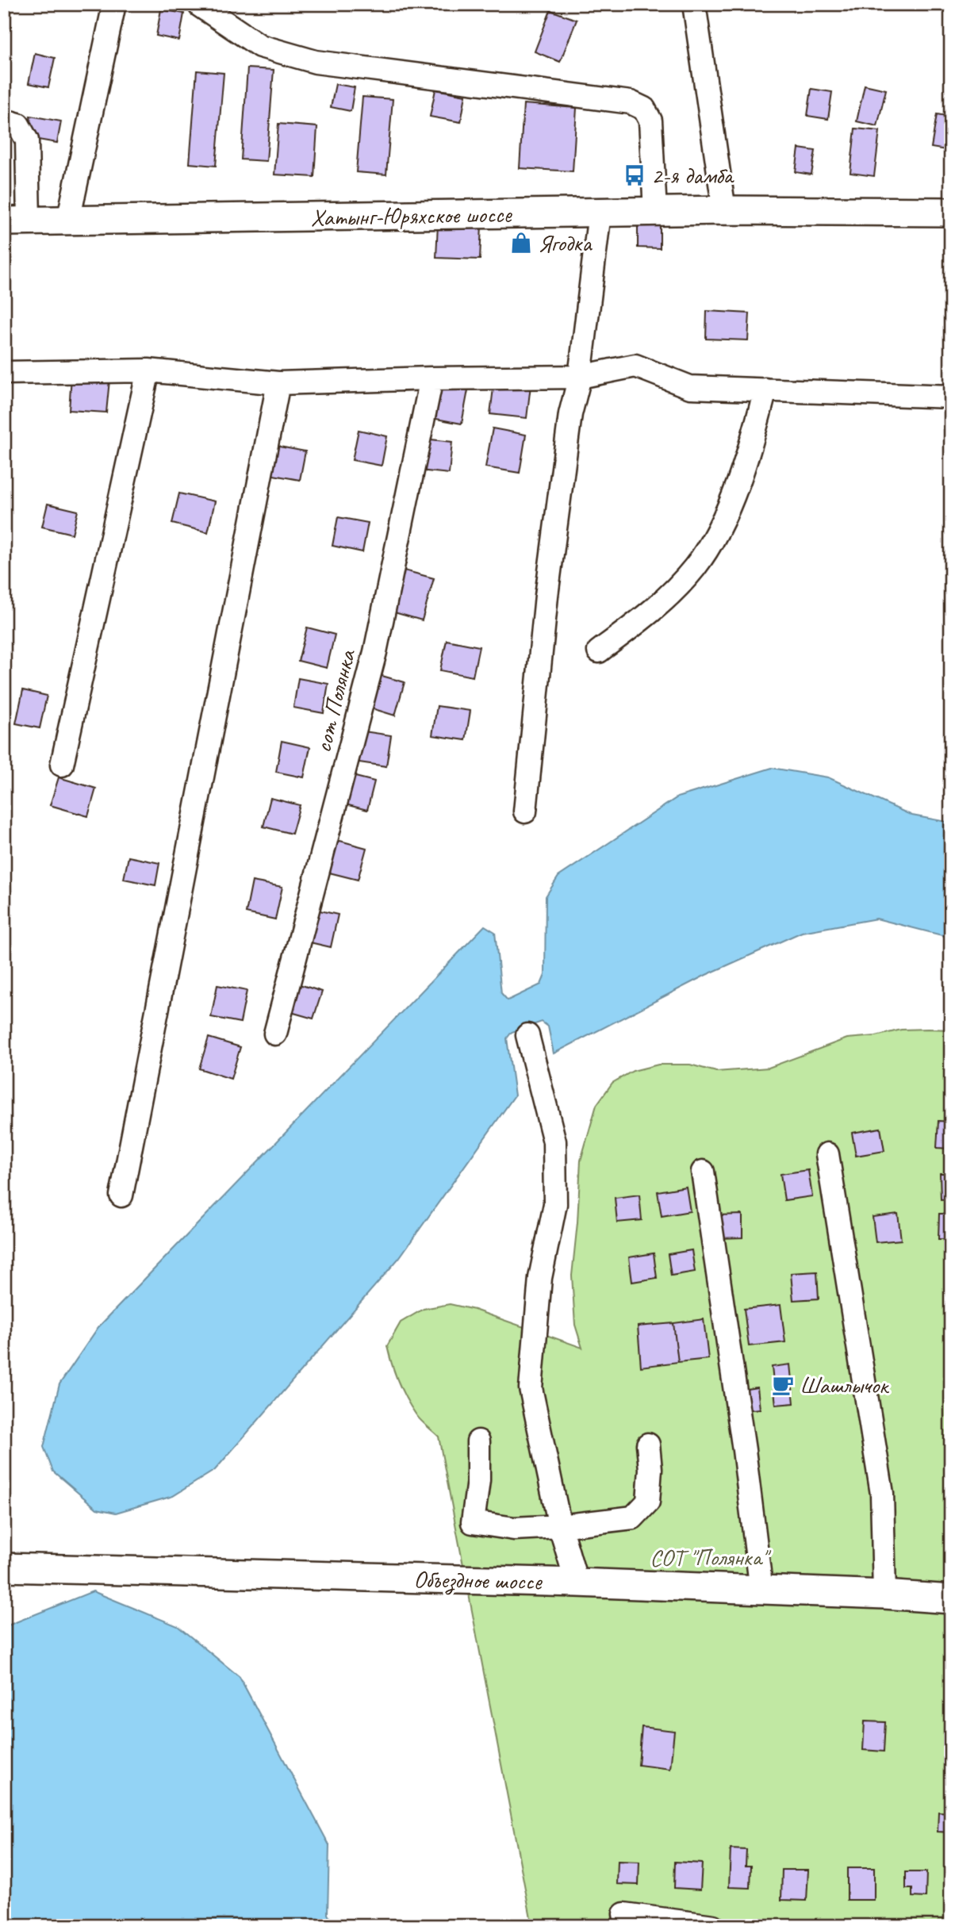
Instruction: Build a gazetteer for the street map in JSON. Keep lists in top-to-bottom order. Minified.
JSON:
{"streets":{"main road":["Хатынг-Юряхское шоссе","Объездное шоссе"],"street":["сот Полянка"]},"parks":["СОТ \"Полянка\""],"places":{"bus stop":["2-я дамба"],"shop":["Ягодка"],"cafe":["Шашлычок"]}}
